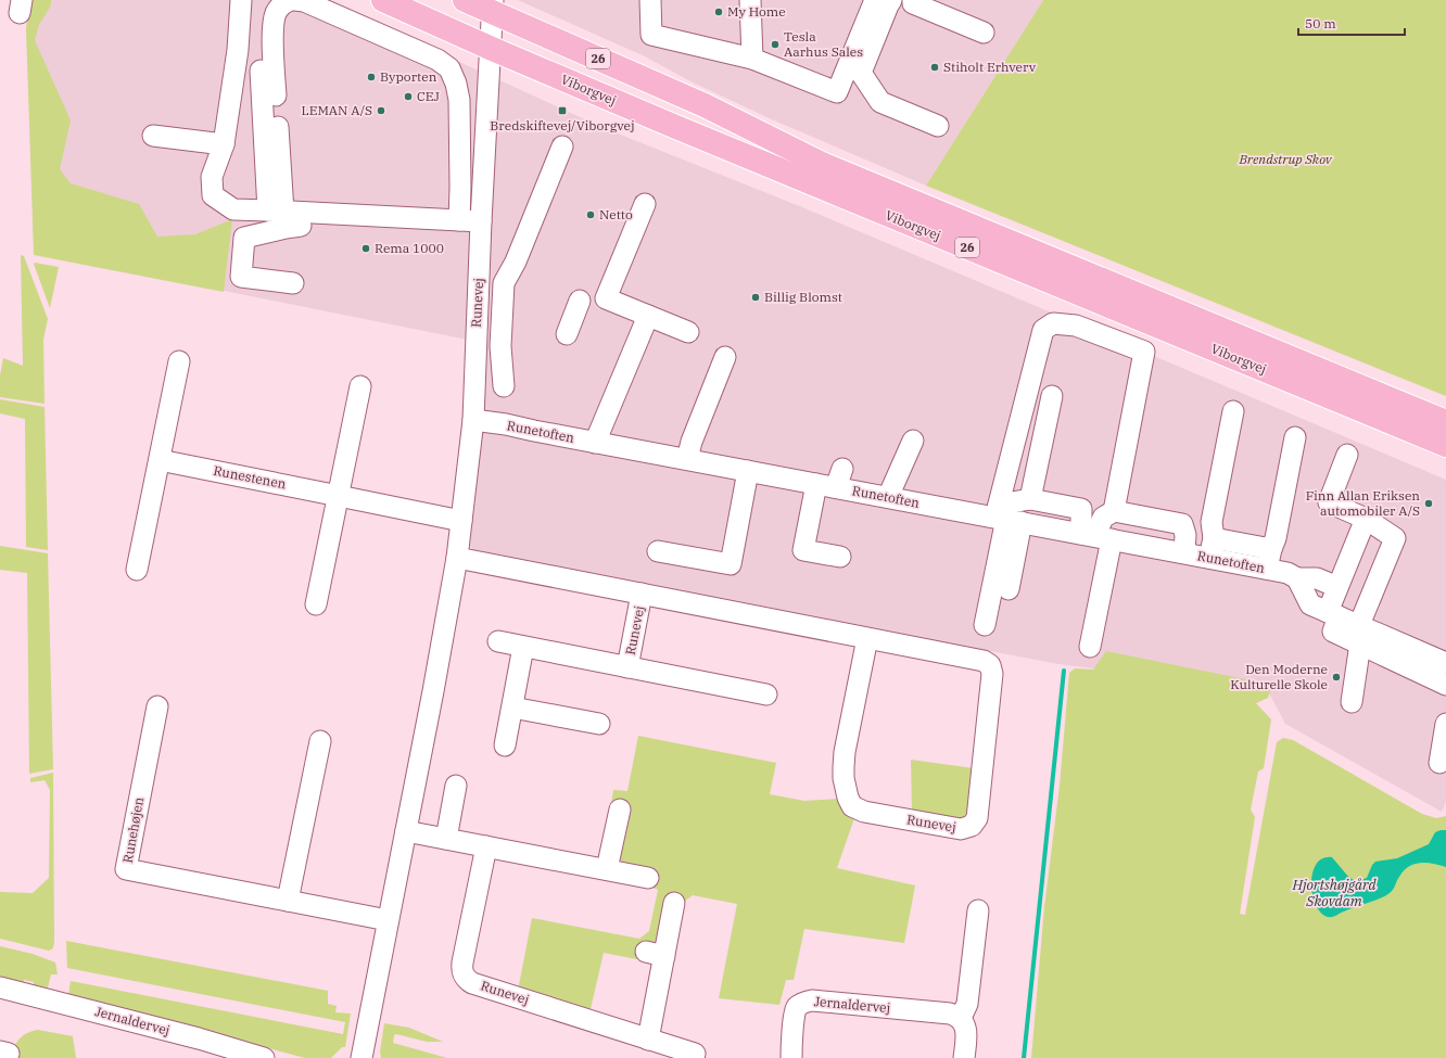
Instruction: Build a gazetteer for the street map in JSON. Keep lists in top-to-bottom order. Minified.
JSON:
{"streets":{"main road":["26","Viborgvej"],"street":["Runevej","Runetoften","Runestenen","Runehøjen","Jernaldervej"]},"crossings":[["Viborgvej","Runevej"],["Runevej","Runetoften"],["Runevej","Runestenen"],["Runevej","Runehøjen"]],"water":["Hjortshøjgård Skovdam"],"parks":["Brendstrup Skov"],"places":{"other":["My Home","Tesla Aarhus Sales","Stiholt Erhverv","Byporten","CEJ","LEMAN A/S","Netto","Rema 1000","Billig Blomst","Finn Allan Eriksen automobiler A/S","Den Moderne Kulturelle Skole"],"transit":["Bredskiftevej/Viborgvej"]},"scale_bar":"50 m"}
